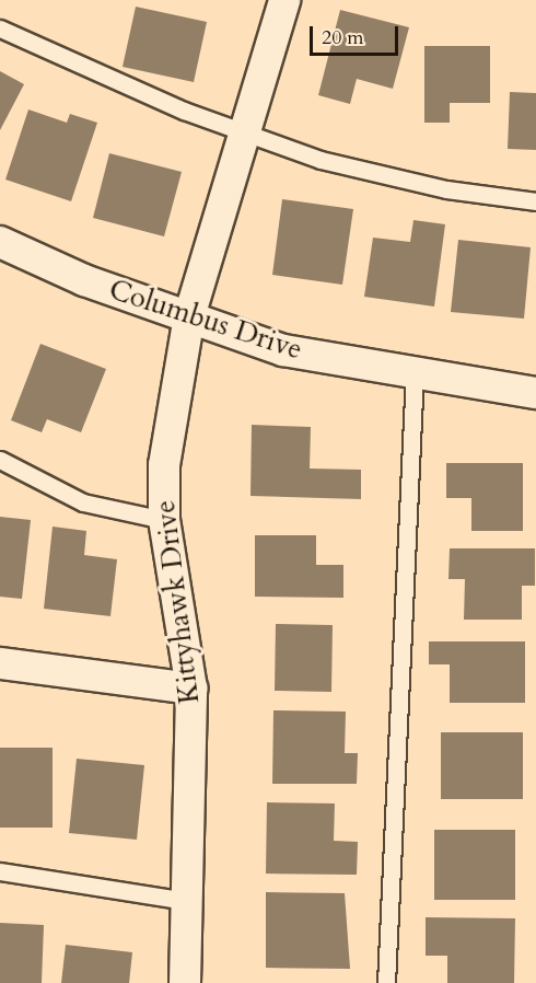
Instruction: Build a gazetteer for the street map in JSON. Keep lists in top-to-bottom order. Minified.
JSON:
{"streets":{"street":["Columbus Drive","Kittyhawk Drive"]},"crossings":[["Columbus Drive","Kittyhawk Drive"]],"scale_bar":"20 m"}
